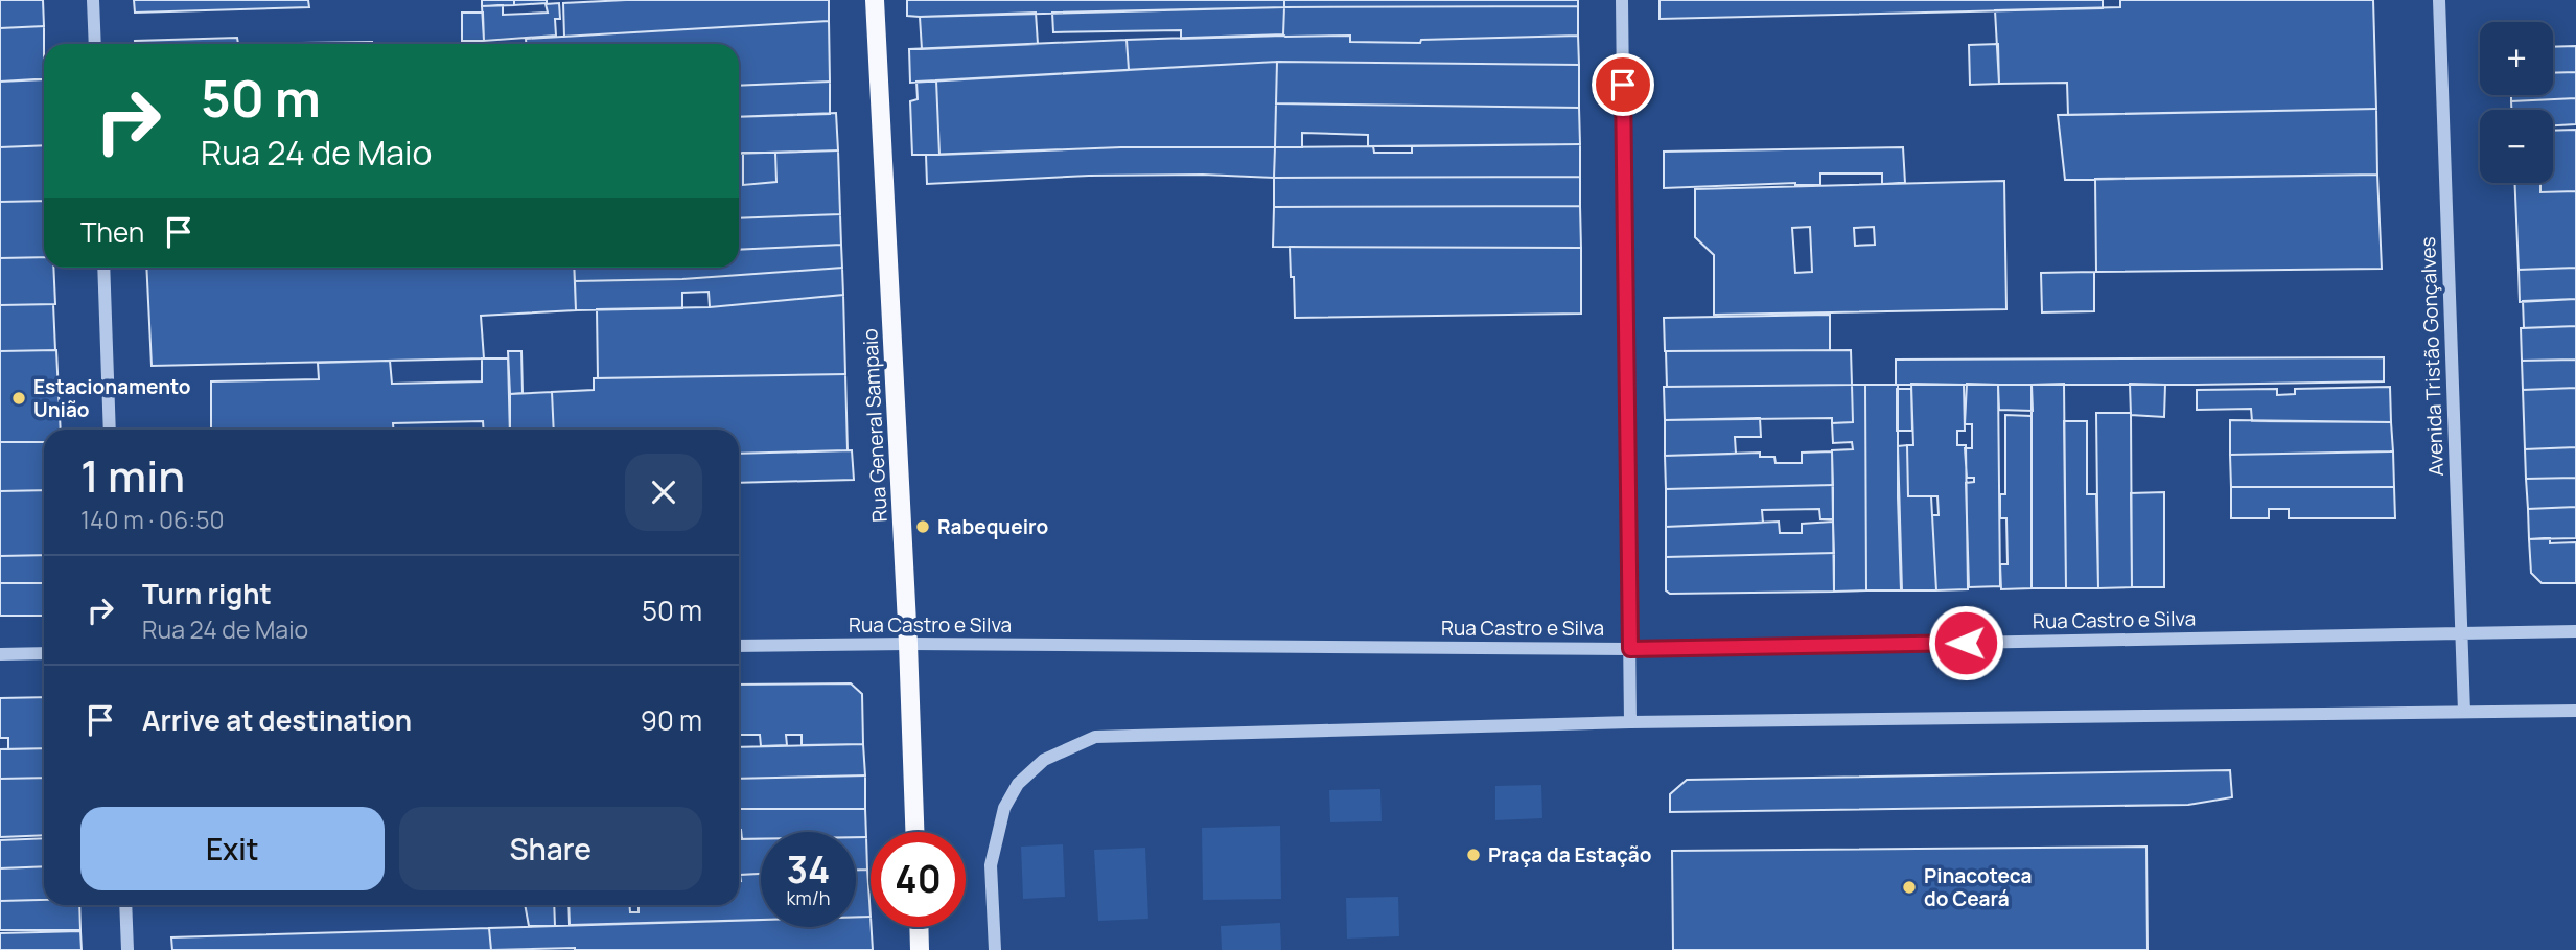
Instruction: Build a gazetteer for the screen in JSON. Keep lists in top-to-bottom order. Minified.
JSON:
{"streets":{"main road":["Rua General Sampaio"],"street":["Avenida Tristão Gonçalves","Rua Castro e Silva"]},"crossings":[["Avenida Tristão Gonçalves","Rua Castro e Silva"],["Rua General Sampaio","Rua Castro e Silva"]],"places":["Estacionamento União","Rabequeiro","Praça da Estação","Pinacoteca do Ceará"],"page":{"map_buttons":["+","−"],"turn":["50 m","Rua 24 de Maio"],"then":"Then","heading":["1 min","140 m · 06:50"],"list":[{"name":"Turn right","note":"Rua 24 de Maio","value":"50 m"},{"name":"Arrive at destination","value":"90 m"}],"buttons":["Exit","Share"],"speed":"34 km/h","limit":"40"}}
